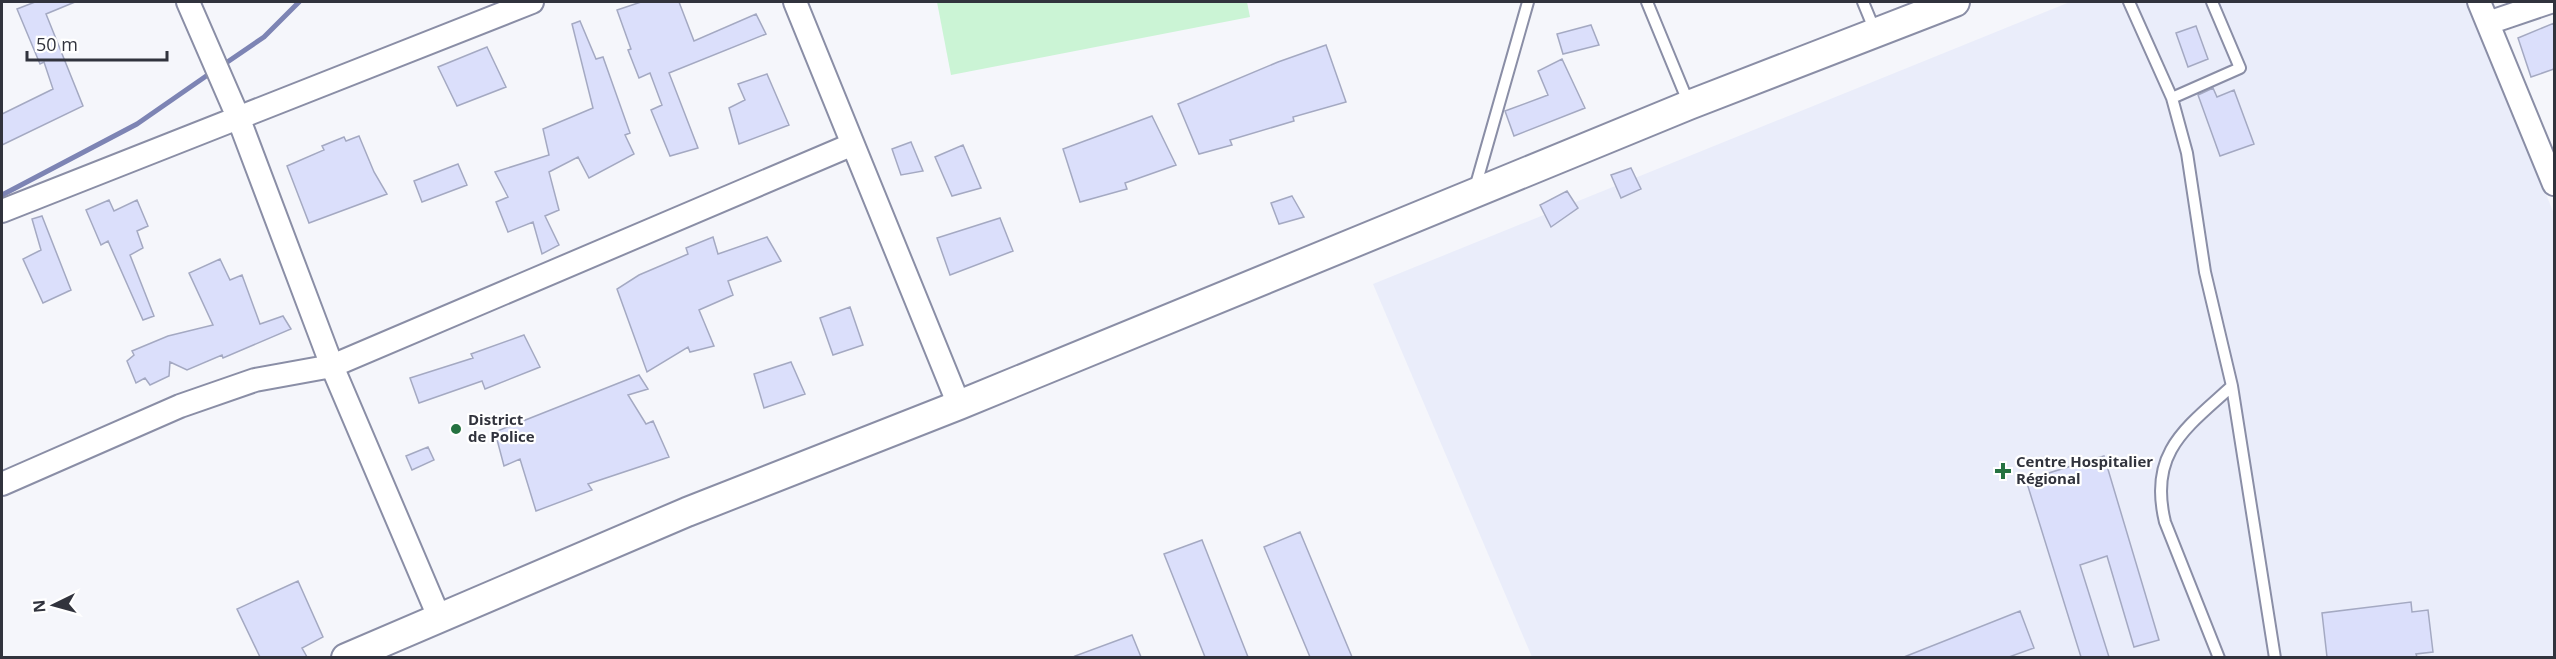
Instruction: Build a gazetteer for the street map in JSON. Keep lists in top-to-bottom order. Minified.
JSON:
{"places":{"other":["District de Police"],"health":["Centre Hospitalier Régional"]},"scale_bar":"50 m","north":"left"}
